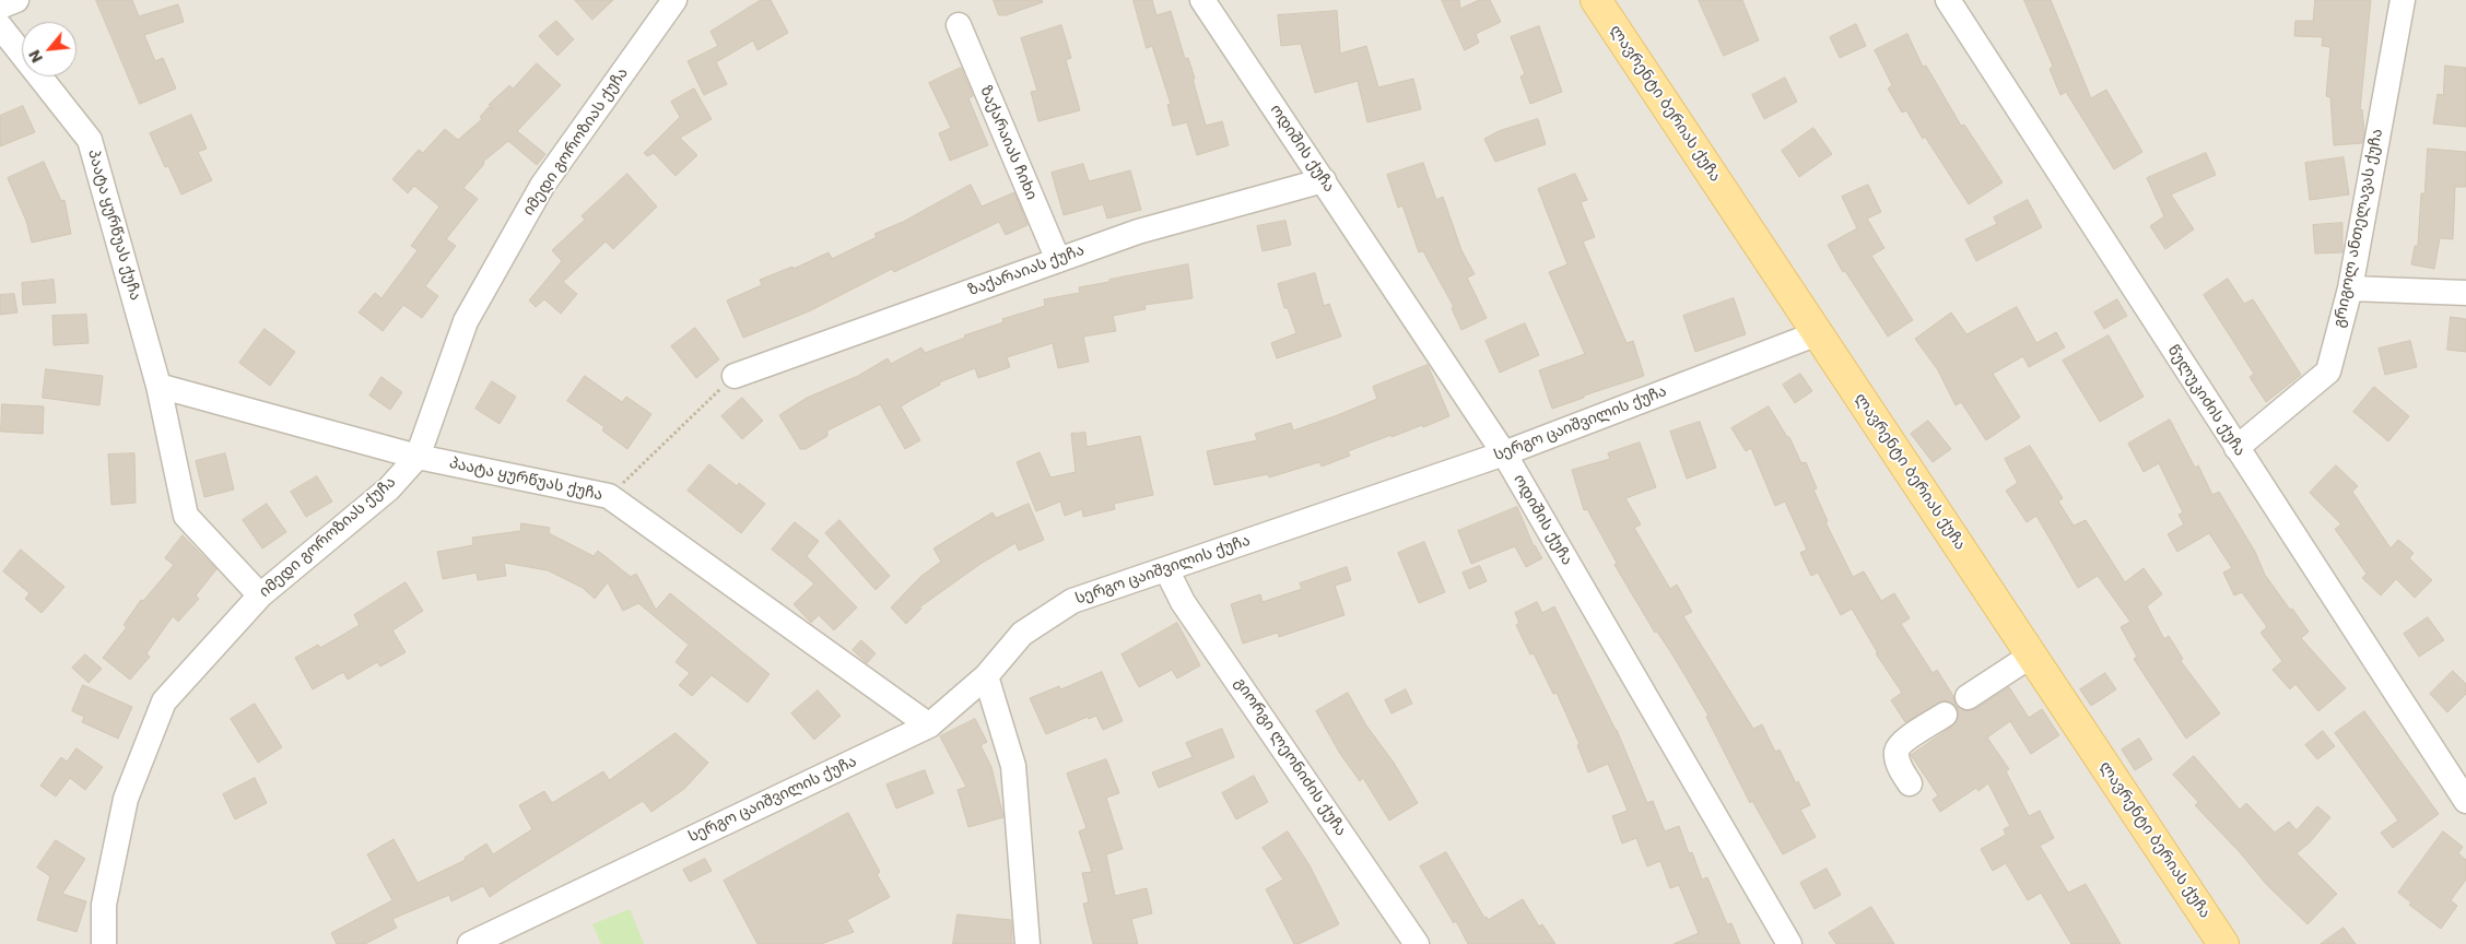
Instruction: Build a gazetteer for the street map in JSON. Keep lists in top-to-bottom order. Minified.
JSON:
{"streets":{"main road":["ლავრენტი ბერიას ქუჩა"],"street":["იმედი გოროზიას ქუჩა","ზაქარაიას ჩიხი","ოდიშის ქუჩა","პაატა ყურწუას ქუჩა","გრიგოლ ანთელავას ქუჩა","ზაქარაიას ქუჩა","წულუკიძის ქუჩა","სერგო ცაიშვილის ქუჩა","გიორგი ლეონიძის ქუჩა"]},"crossings":[["ლავრენტი ბერიას ქუჩა","სერგო ცაიშვილის ქუჩა"],["იმედი გოროზიას ქუჩა","პაატა ყურწუას ქუჩა"],["ზაქარაიას ჩიხი","ზაქარაიას ქუჩა"],["ოდიშის ქუჩა","ზაქარაიას ქუჩა"],["ოდიშის ქუჩა","სერგო ცაიშვილის ქუჩა"],["პაატა ყურწუას ქუჩა","სერგო ცაიშვილის ქუჩა"],["გრიგოლ ანთელავას ქუჩა","წულუკიძის ქუჩა"],["სერგო ცაიშვილის ქუჩა","გიორგი ლეონიძის ქუჩა"]],"north":"bottom left"}
